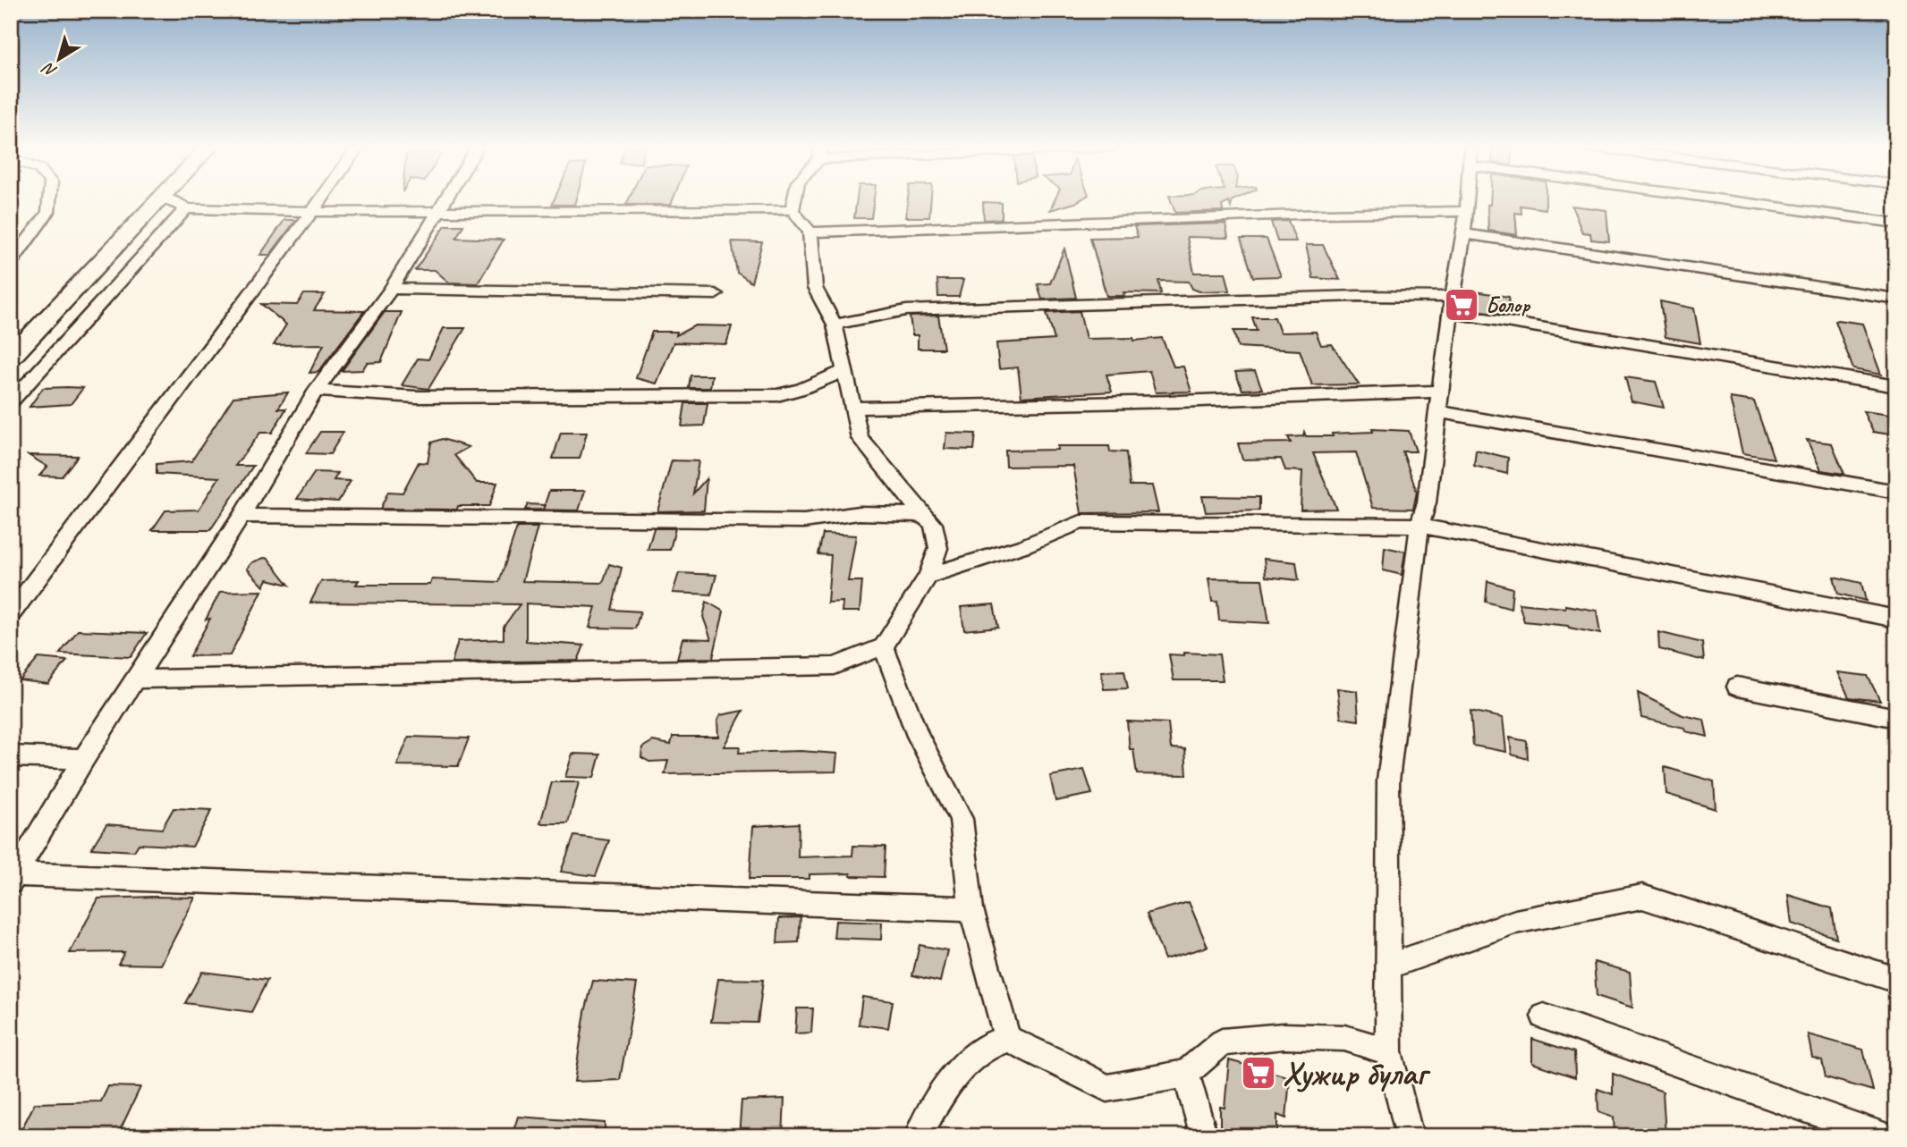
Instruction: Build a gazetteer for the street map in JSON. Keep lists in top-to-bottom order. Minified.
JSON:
{"places":{"supermarket":["Болор","Хужир булаг"]},"north":"bottom left"}
